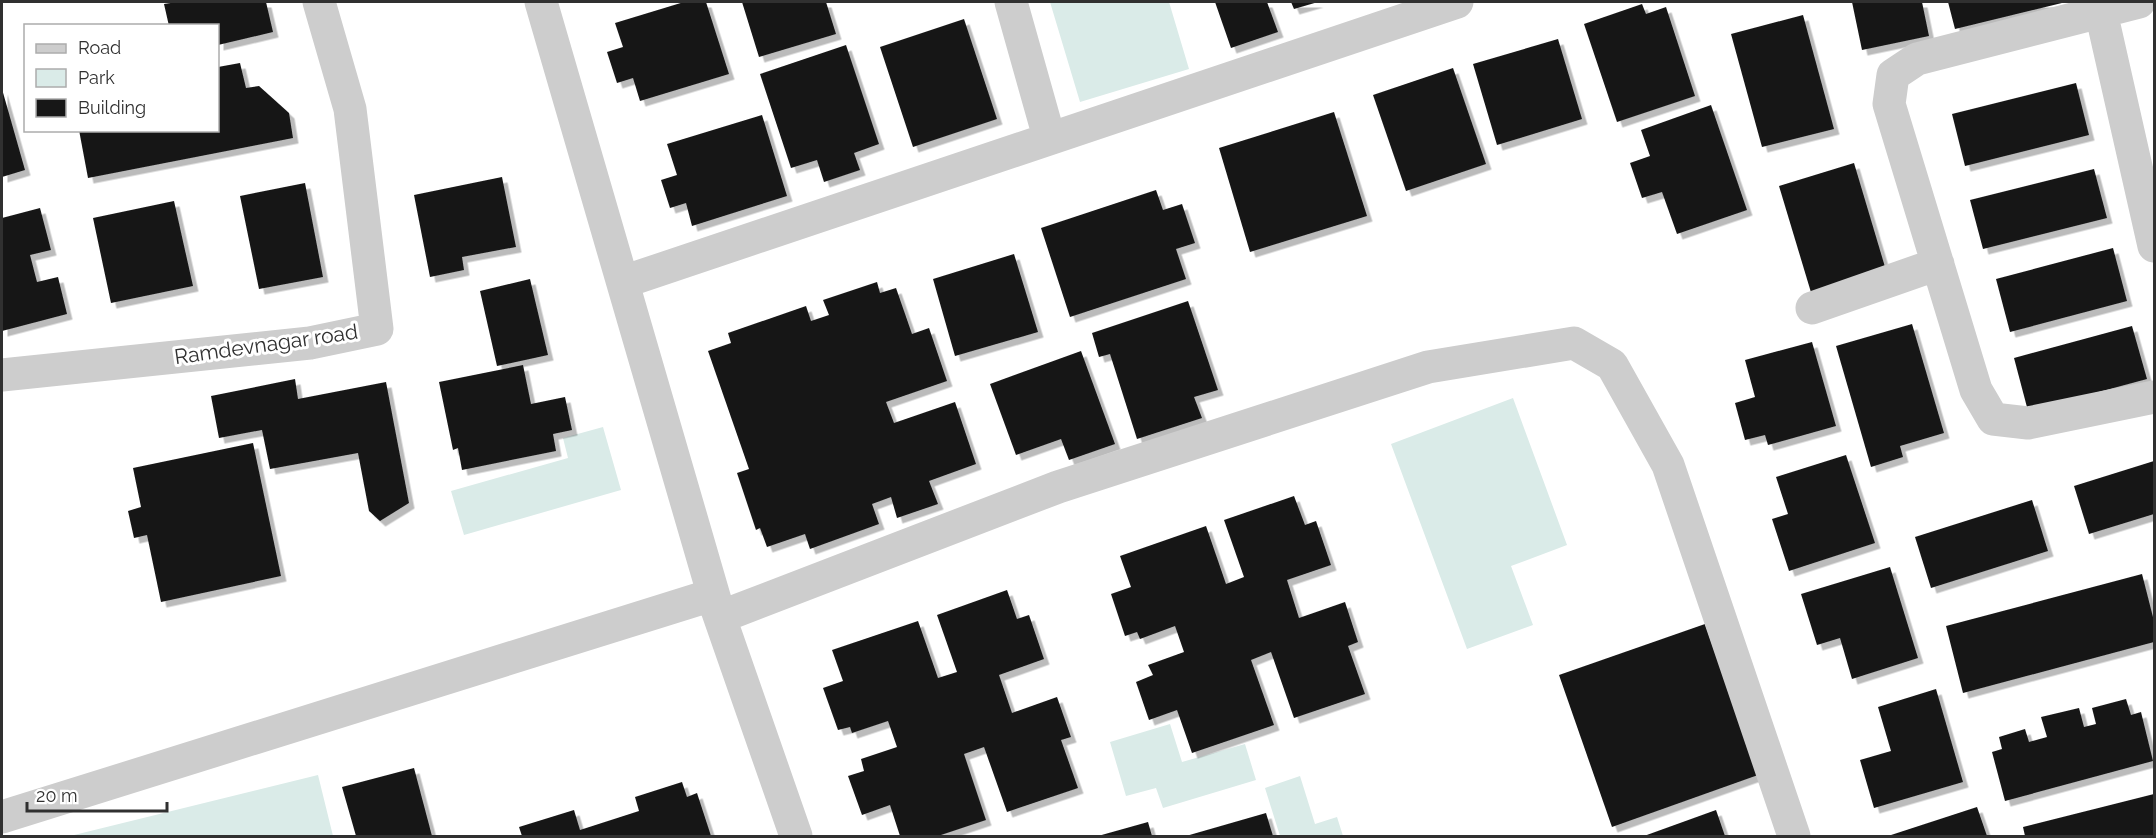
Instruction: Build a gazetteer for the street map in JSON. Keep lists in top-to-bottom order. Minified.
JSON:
{"streets":{"street":["Ramdevnagar road"]},"legend":["Road","Park","Building"],"scale_bar":"20 m"}
